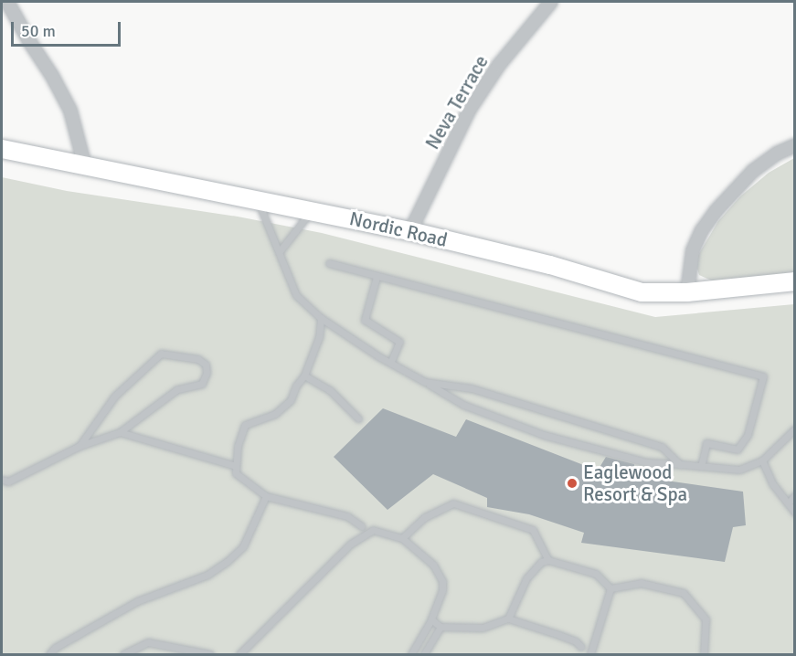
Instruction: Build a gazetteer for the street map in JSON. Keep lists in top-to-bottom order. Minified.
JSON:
{"streets":{"street":["Neva Terrace","Nordic Road"]},"crossings":[["Neva Terrace","Nordic Road"]],"places":["Eaglewood Resort & Spa"],"scale_bar":"50 m"}
